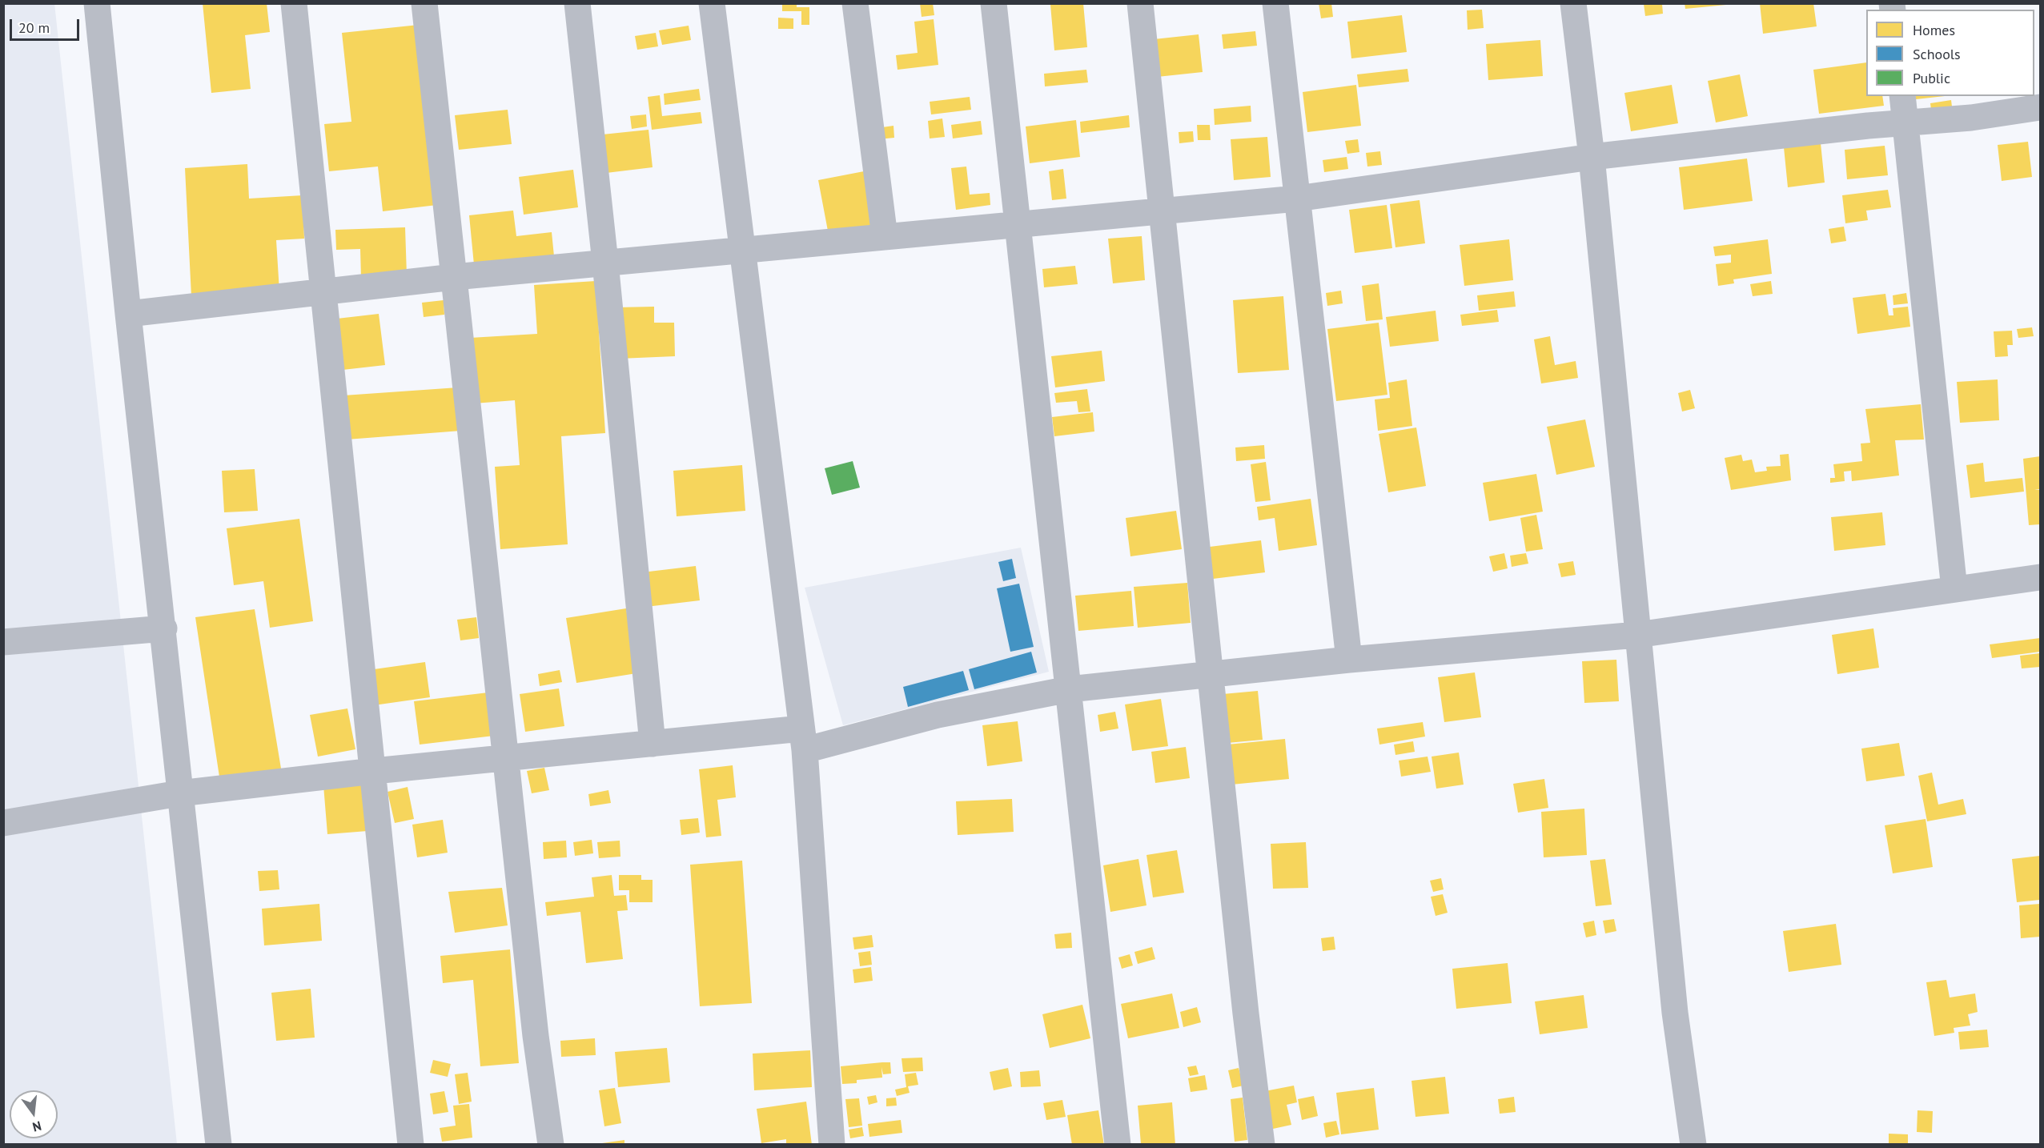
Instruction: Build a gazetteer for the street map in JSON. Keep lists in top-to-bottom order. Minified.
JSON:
{"legend":["Homes","Schools","Public"],"scale_bar":"20 m","north":"bottom"}
